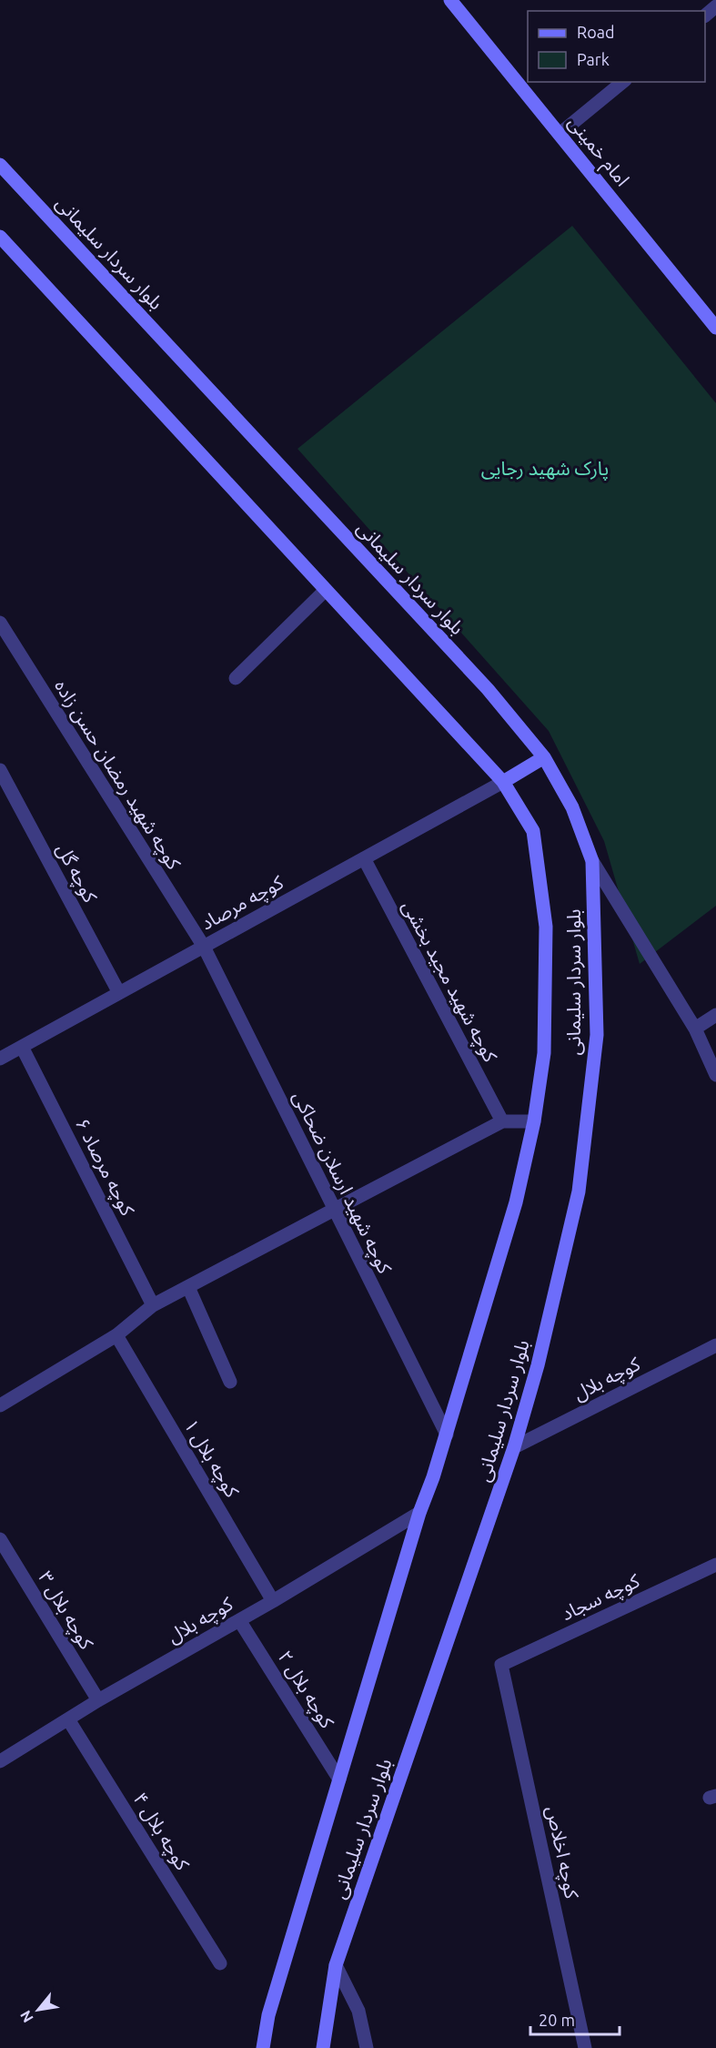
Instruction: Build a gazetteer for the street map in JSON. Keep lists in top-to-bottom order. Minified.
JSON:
{"streets":{"main road":["امام خمینی","بلوار سردار سلیمانی"],"street":["کوچه شهید رمضان حسن زاده","کوچه گل","کوچه مرصاد","کوچه شهید مجید بخشی","کوچه مرصاد ۶","کوچه شهید ارسلان ضحاکی","کوچه بلال","کوچه بلال ۱","کوچه سجاد","کوچه بلال ۳","کوچه بلال ۲","کوچه بلال ۴","کوچه اخلاص"]},"crossings":[["بلوار سردار سلیمانی","کوچه مرصاد"],["بلوار سردار سلیمانی","کوچه شهید ارسلان ضحاکی"],["بلوار سردار سلیمانی","کوچه بلال"],["بلوار سردار سلیمانی","کوچه بلال ۲"],["کوچه شهید رمضان حسن زاده","کوچه مرصاد"],["کوچه شهید رمضان حسن زاده","کوچه شهید ارسلان ضحاکی"],["کوچه گل","کوچه مرصاد"],["کوچه مرصاد","کوچه شهید مجید بخشی"],["کوچه مرصاد","کوچه مرصاد ۶"],["کوچه مرصاد","کوچه شهید ارسلان ضحاکی"],["کوچه بلال","کوچه بلال ۱"],["کوچه بلال","کوچه بلال ۳"],["کوچه بلال","کوچه بلال ۲"],["کوچه بلال","کوچه بلال ۴"],["کوچه سجاد","کوچه اخلاص"]],"parks":["پارک شهید رجایی"],"legend":["Road","Park"],"scale_bar":"20 m","north":"bottom left"}
